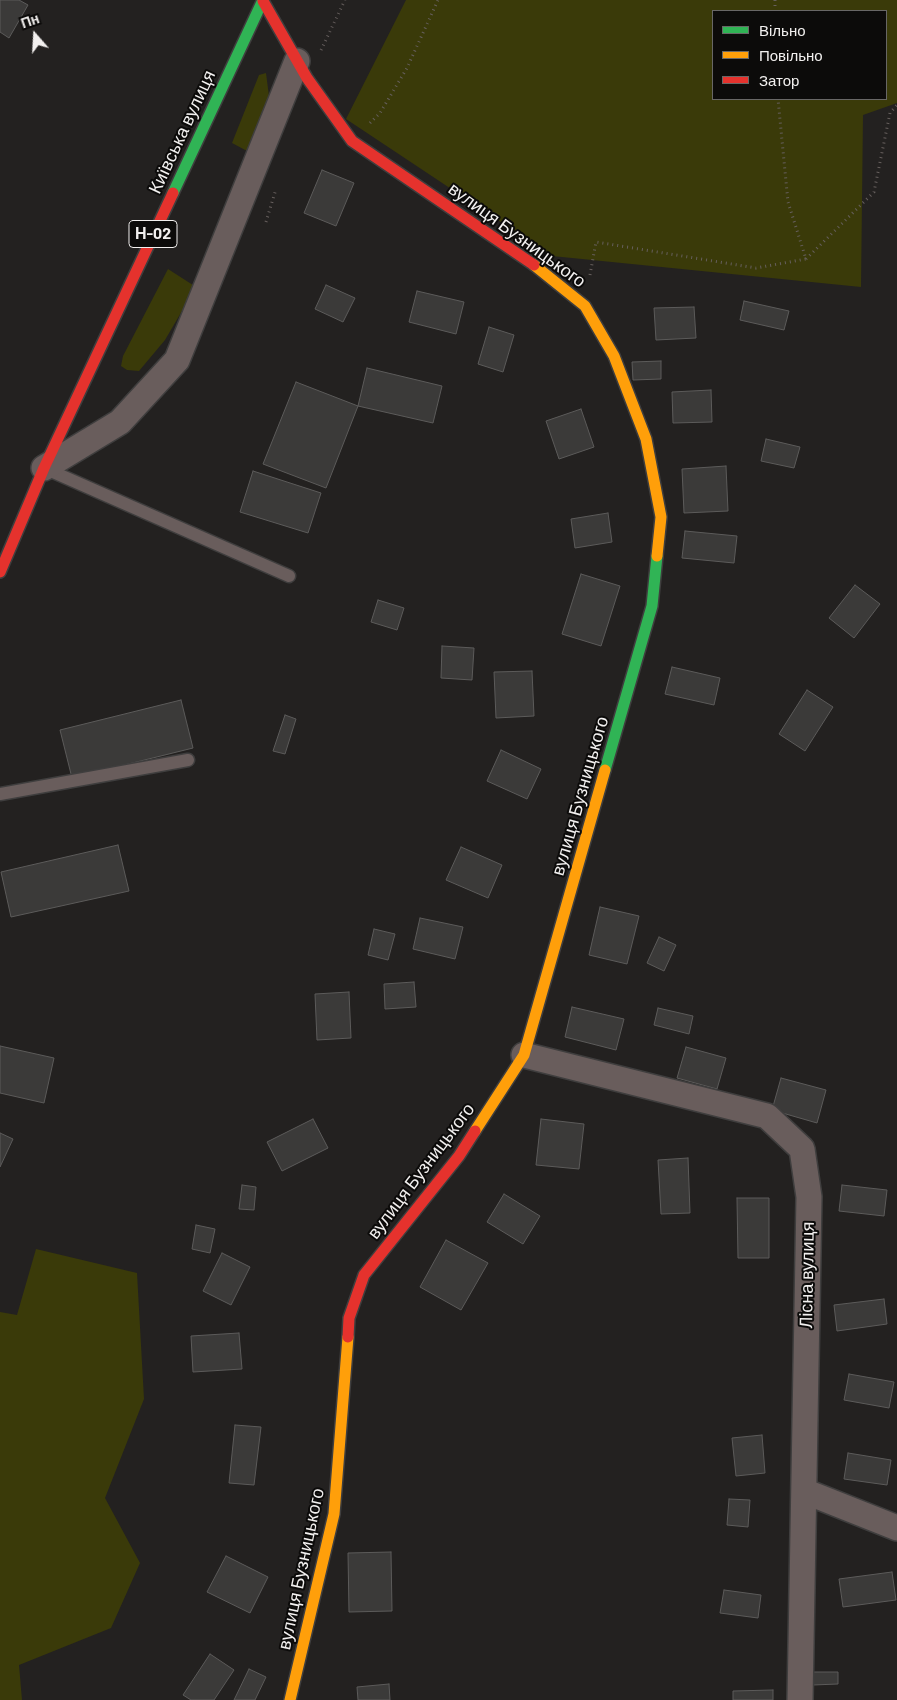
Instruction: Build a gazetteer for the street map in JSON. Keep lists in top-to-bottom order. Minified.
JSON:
{"streets":{"street":["Київська вулиця","Н-02","вулиця Бузницького","Лісна вулиця"]},"crossings":[["Київська вулиця","Н-02"],["Київська вулиця","вулиця Бузницького"],["вулиця Бузницького","Лісна вулиця"]],"legend":["Вільно","Повільно","Затор"],"north":"top"}
